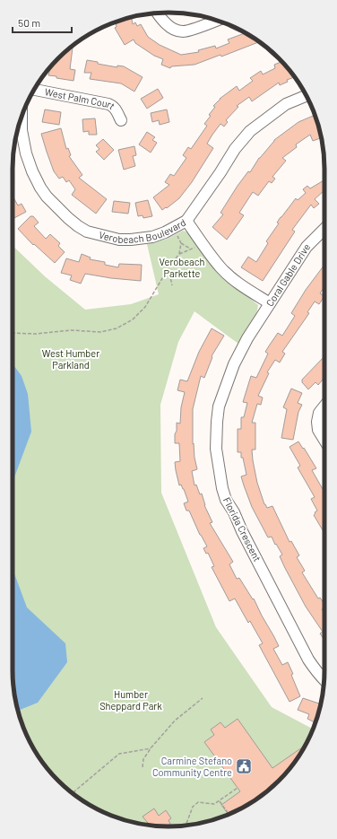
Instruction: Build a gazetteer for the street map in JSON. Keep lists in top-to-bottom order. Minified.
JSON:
{"streets":{"street":["West Palm Court","Verobeach Boulevard","Coral Gable Drive","Florida Crescent"]},"crossings":[["Verobeach Boulevard","Coral Gable Drive"],["Coral Gable Drive","Florida Crescent"]],"parks":["Verobeach Parkette","West Humber Parkland","Humber Sheppard Park"],"places":{"public building":["Carmine Stefano Community Centre"]},"scale_bar":"50 m"}
